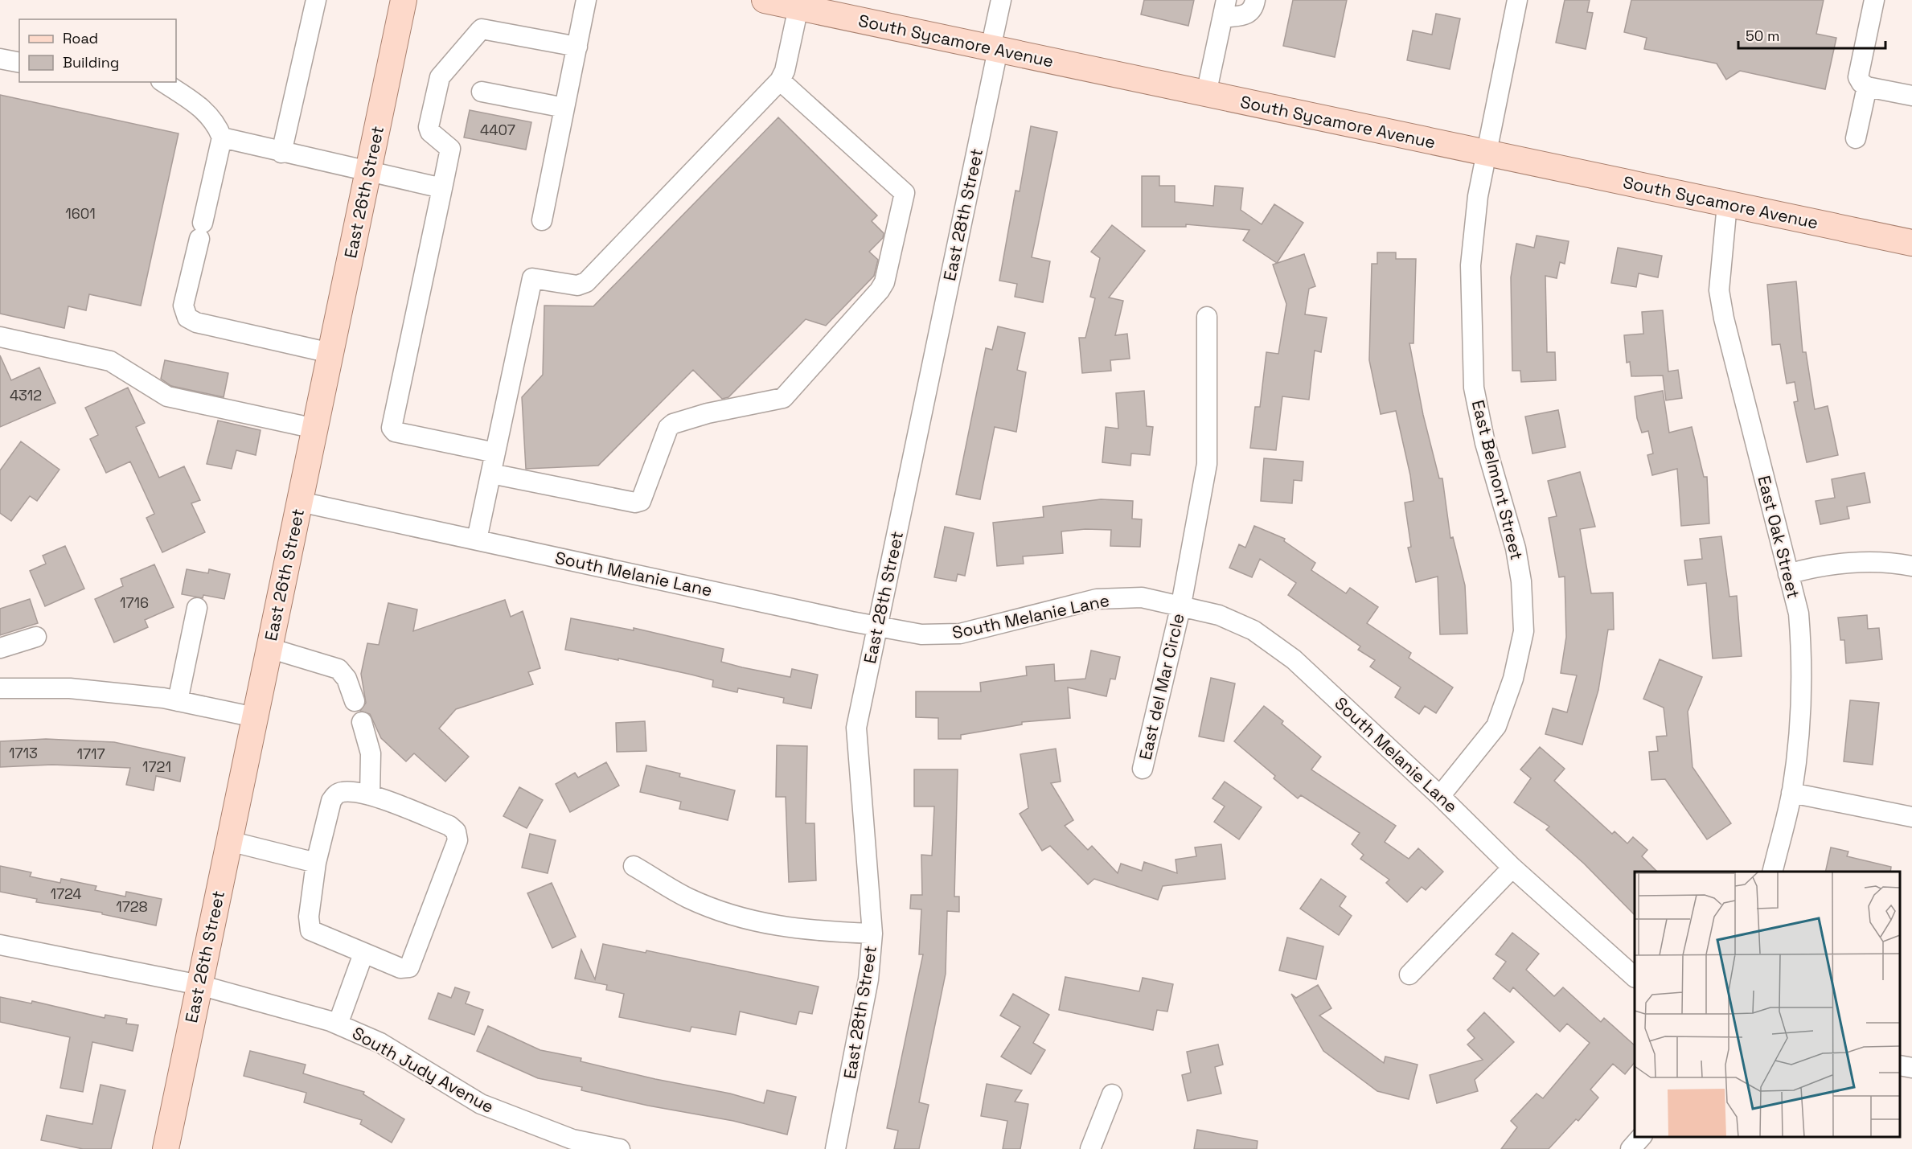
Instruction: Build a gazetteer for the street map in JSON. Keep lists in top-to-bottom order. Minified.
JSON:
{"streets":{"main road":["South Sycamore Avenue","East 26th Street"],"street":["East 28th Street","East Belmont Street","East Oak Street","South Melanie Lane","East del Mar Circle","South Judy Avenue"]},"crossings":[["South Sycamore Avenue","East 28th Street"],["South Sycamore Avenue","East Belmont Street"],["South Sycamore Avenue","East Oak Street"],["East 26th Street","South Melanie Lane"],["East 26th Street","South Judy Avenue"],["East 28th Street","South Melanie Lane"],["East Belmont Street","South Melanie Lane"],["South Melanie Lane","East del Mar Circle"]],"house_numbers":["4407","1601","4312","1716","1713","1717","1721","1724","1728"],"legend":["Road","Building"],"scale_bar":"50 m"}
